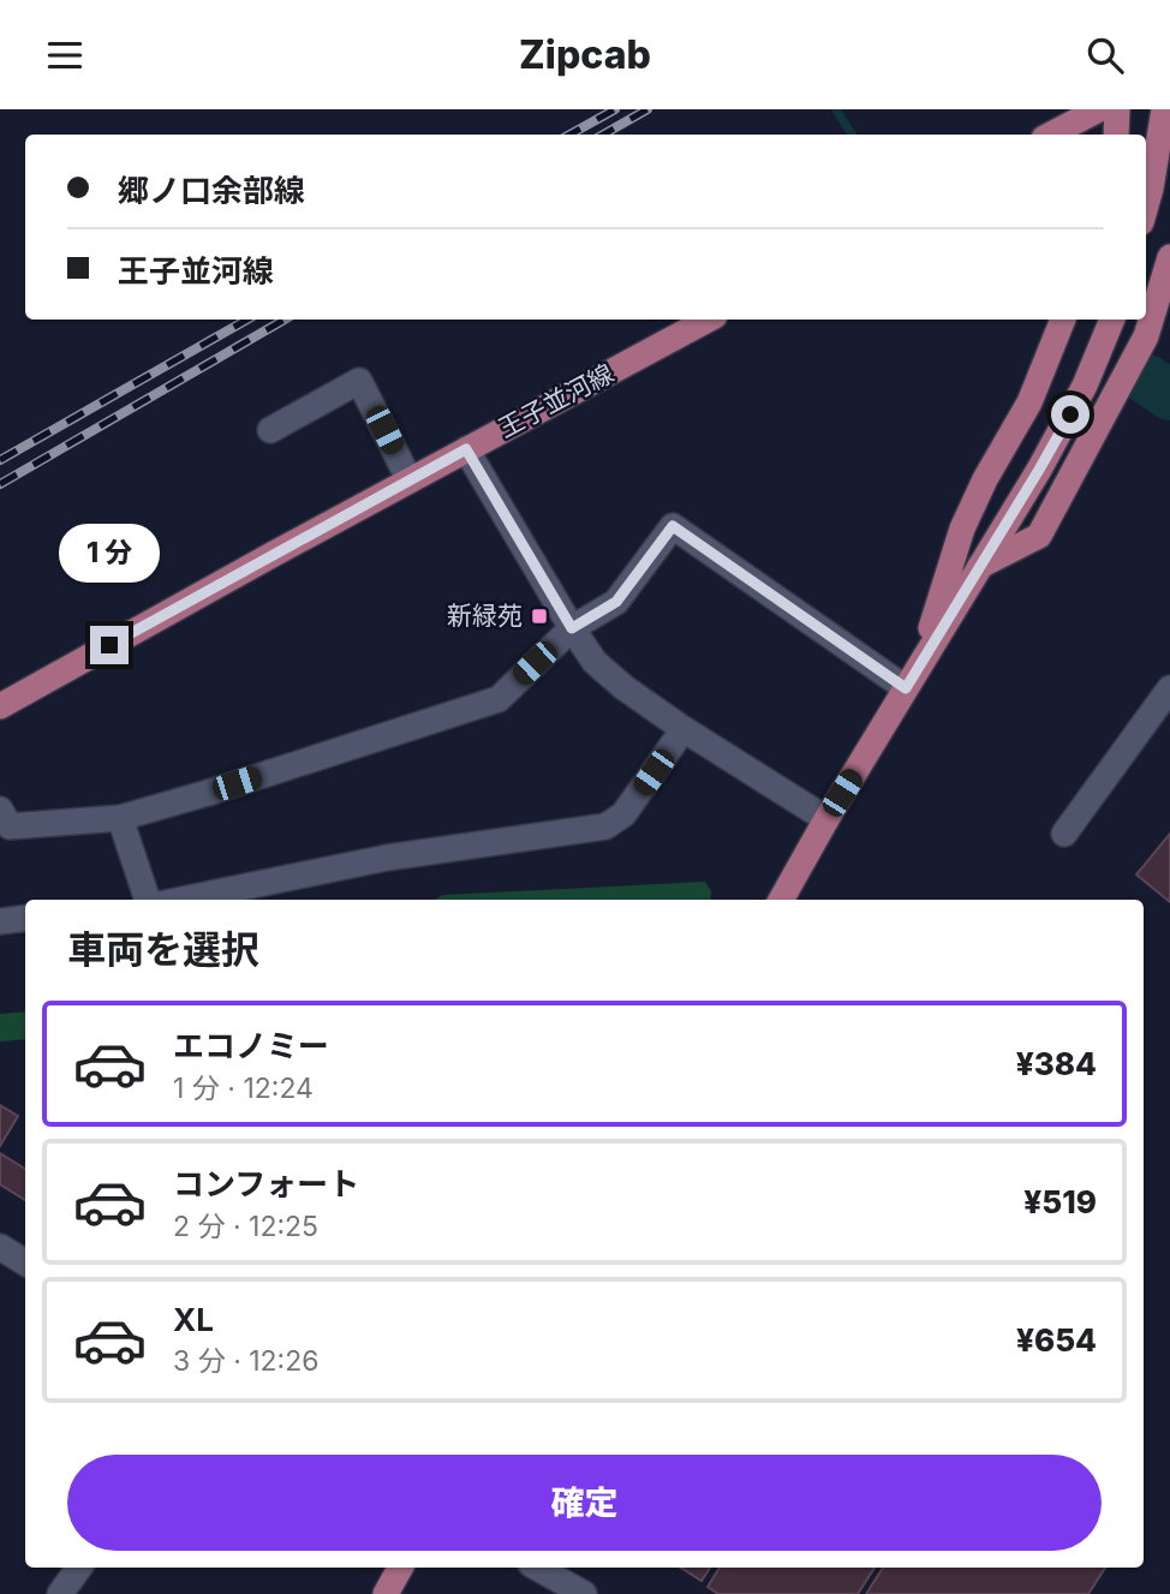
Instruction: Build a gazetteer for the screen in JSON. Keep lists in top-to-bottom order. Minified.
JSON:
{"streets":{"main road":["王子並河線"]},"places":{"transit":["新緑苑"]},"page":{"header":"Zipcab","banner":["郷ノ口余部線","王子並河線"],"bubble":"1 分","heading":"車両を選択","list":[{"name":"エコノミー","note":"1 分 · 12:24","value":"¥384"},{"name":"コンフォート","note":"2 分 · 12:25","value":"¥519"},{"name":"XL","note":"3 分 · 12:26","value":"¥654"}],"buttons":"確定"}}
